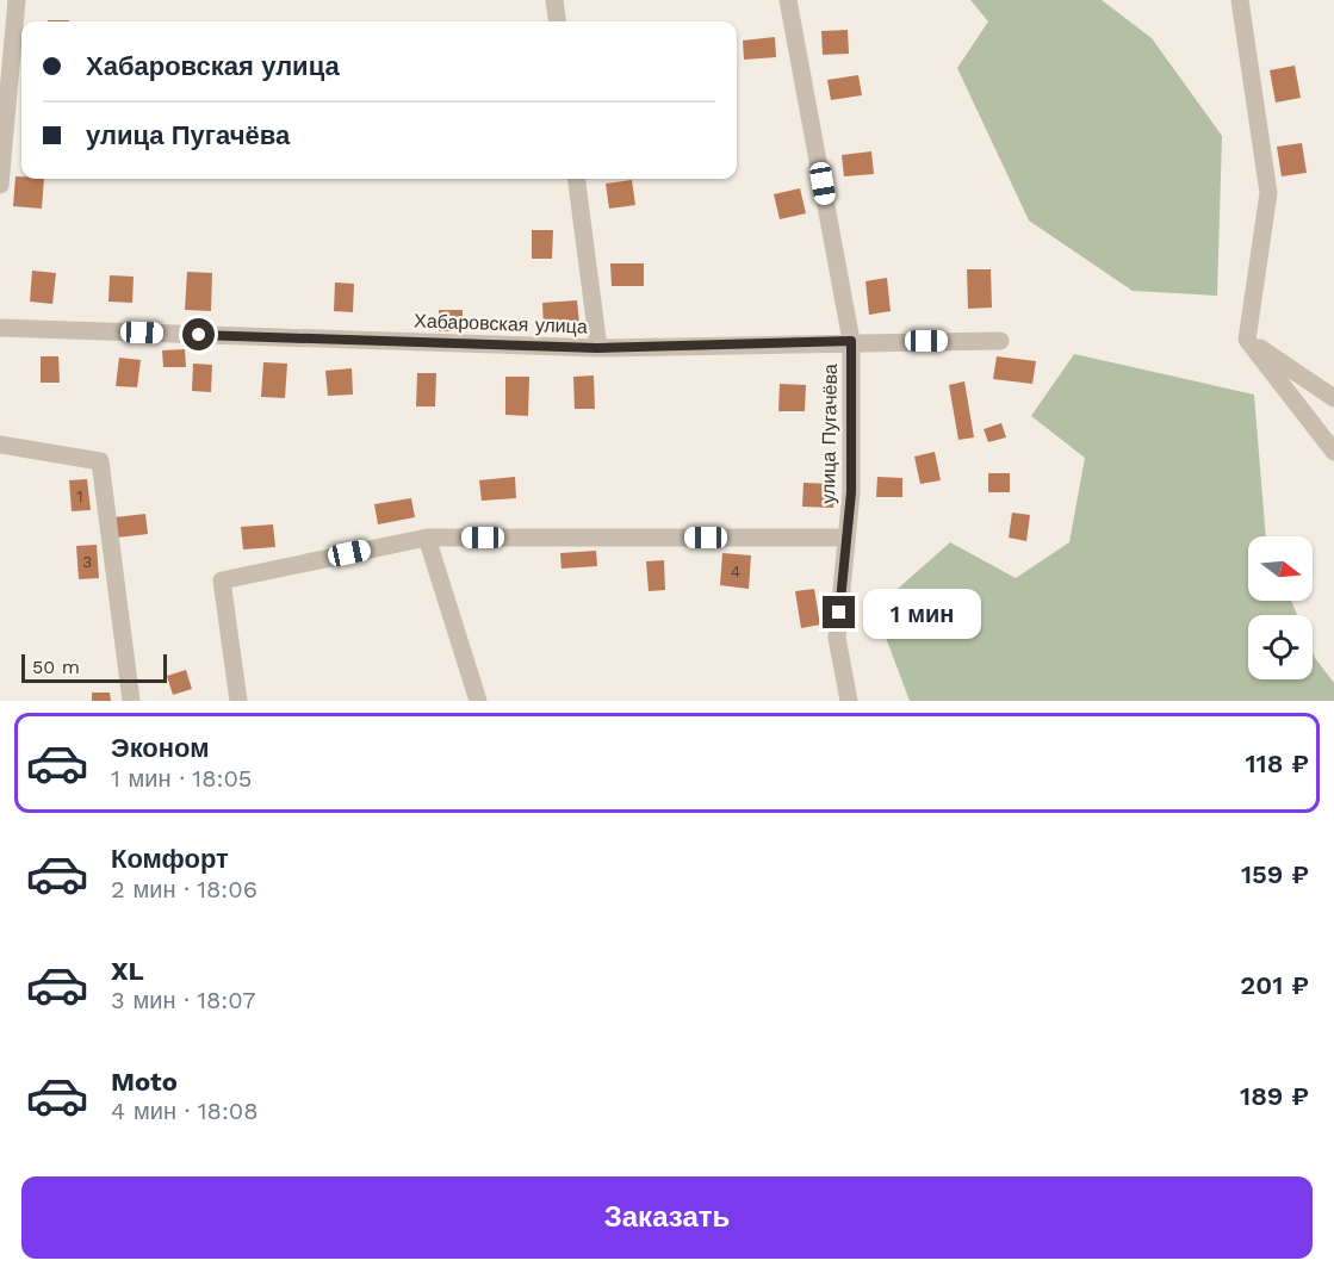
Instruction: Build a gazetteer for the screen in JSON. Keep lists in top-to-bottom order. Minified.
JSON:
{"streets":{"street":["Хабаровская улица","улица Пугачёва"]},"crossings":[["Хабаровская улица","улица Пугачёва"]],"house_numbers":["1","3","4"],"scale_bar":"50 m","north":"right","page":{"banner":["Хабаровская улица","улица Пугачёва"],"bubble":"1 мин","scale":"50 m","list":[{"name":"Эконом","note":"1 мин · 18:05","value":"118 ₽"},{"name":"Комфорт","note":"2 мин · 18:06","value":"159 ₽"},{"name":"XL","note":"3 мин · 18:07","value":"201 ₽"},{"name":"Moto","note":"4 мин · 18:08","value":"189 ₽"}],"buttons":"Заказать"}}
